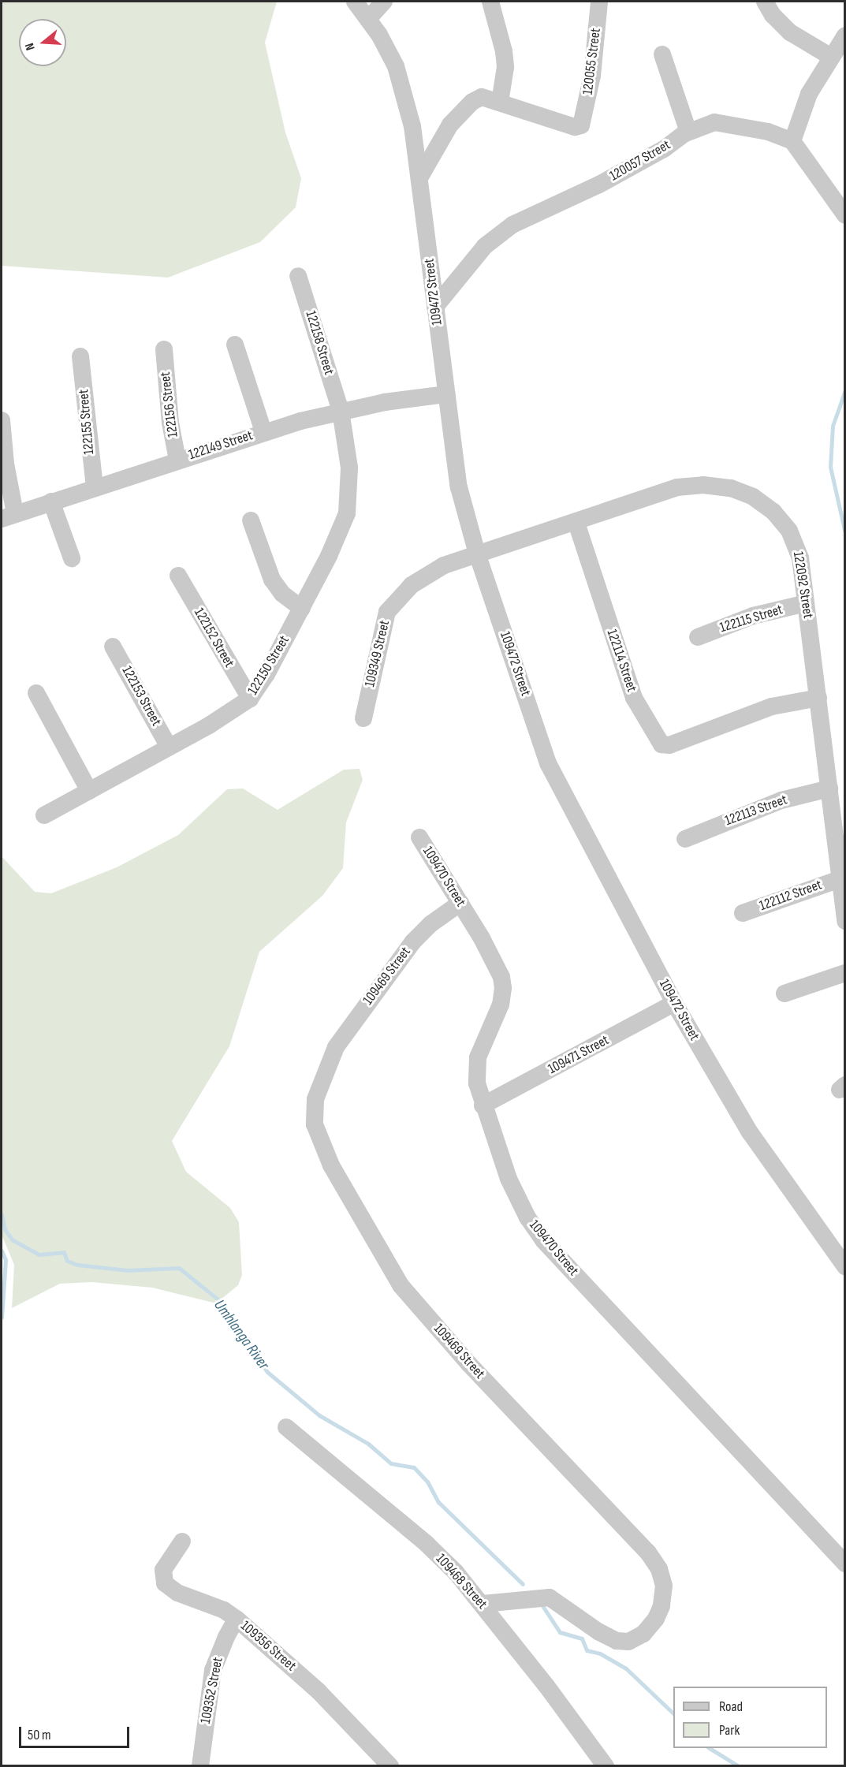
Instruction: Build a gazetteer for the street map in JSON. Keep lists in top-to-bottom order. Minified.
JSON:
{"streets":{"street":["120055 Street","120057 Street","109472 Street","122158 Street","122156 Street","122155 Street","122149 Street","122092 Street","122115 Street","122152 Street","109349 Street","122114 Street","122150 Street","122153 Street","122113 Street","109470 Street","122112 Street","109469 Street","109471 Street","109468 Street","109356 Street","109352 Street"]},"crossings":[["120057 Street","109472 Street"],["109472 Street","122149 Street"],["109472 Street","122092 Street"],["109472 Street","109349 Street"],["109472 Street","109471 Street"],["122158 Street","122149 Street"],["122158 Street","122150 Street"],["122156 Street","122149 Street"],["122155 Street","122149 Street"],["122149 Street","122150 Street"],["122092 Street","122115 Street"],["122092 Street","109349 Street"],["122092 Street","122114 Street"],["122092 Street","122113 Street"],["122092 Street","122112 Street"],["122152 Street","122150 Street"],["122150 Street","122153 Street"],["109470 Street","109469 Street"],["109470 Street","109471 Street"],["109469 Street","109468 Street"],["109356 Street","109352 Street"]],"water":["Umhlanga River"],"legend":["Road","Park"],"scale_bar":"50 m","north":"left"}
